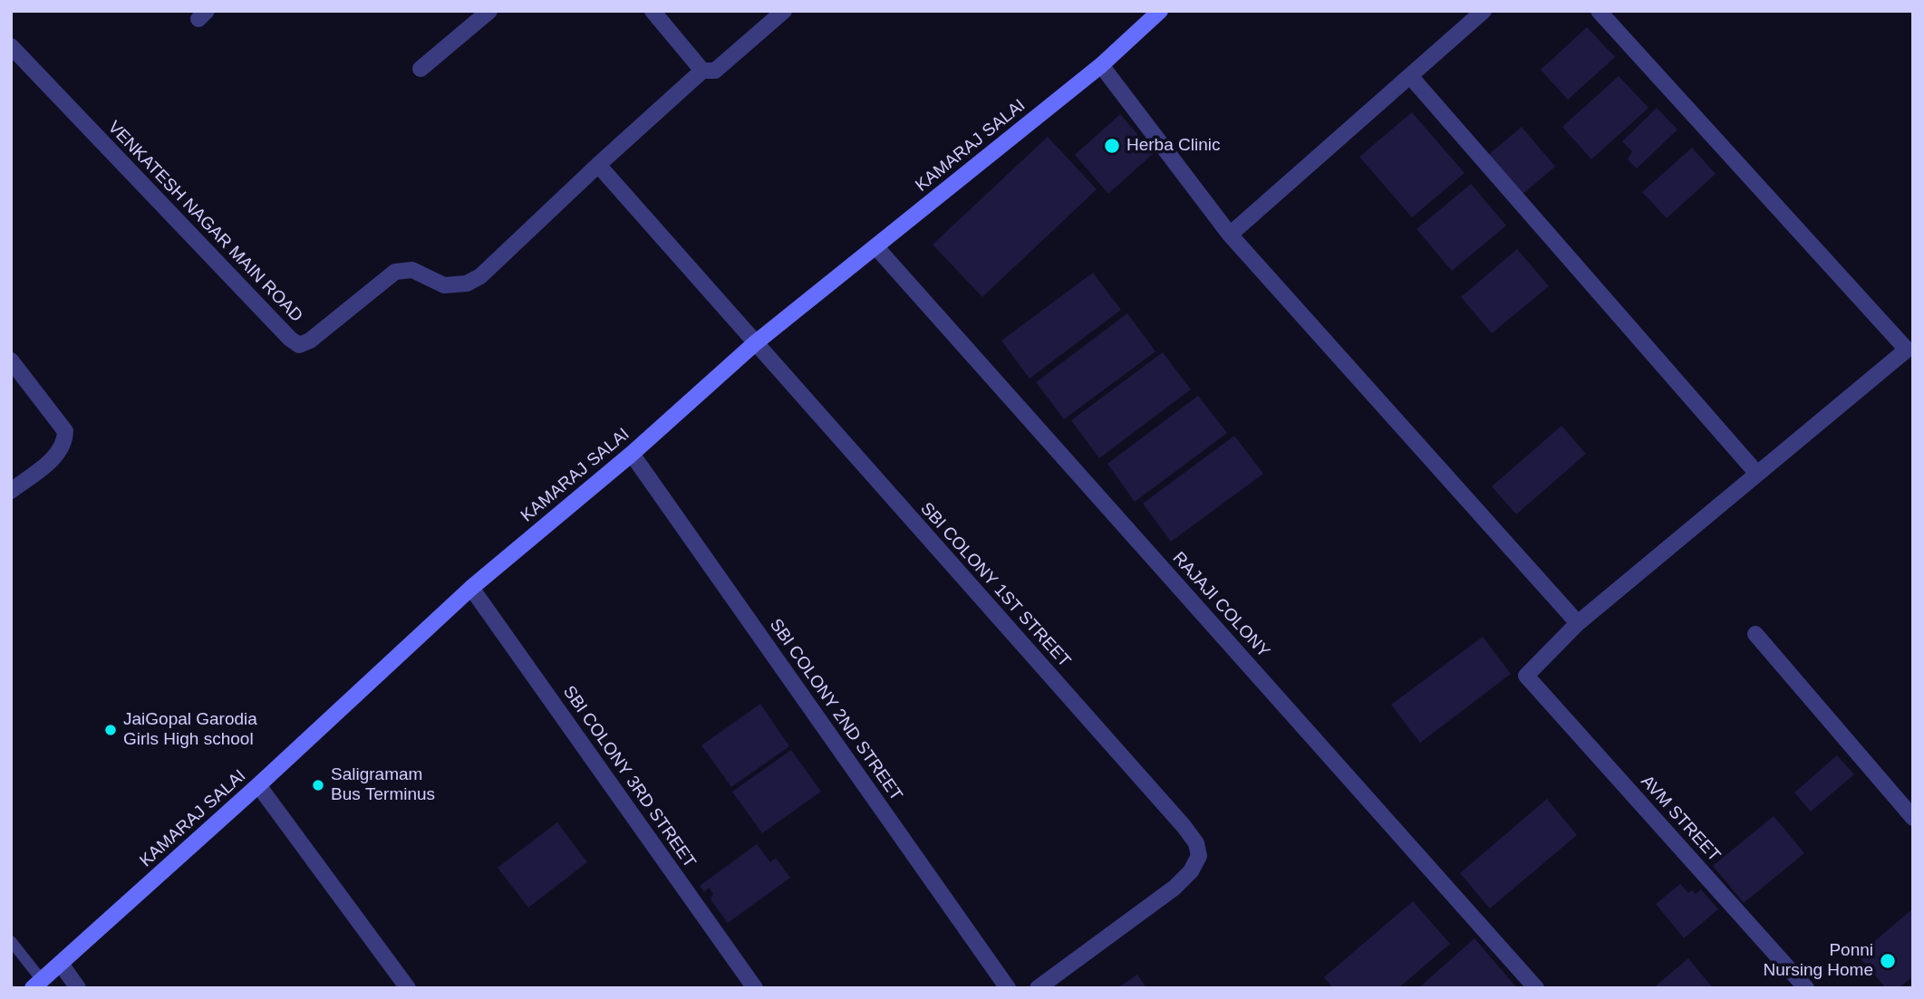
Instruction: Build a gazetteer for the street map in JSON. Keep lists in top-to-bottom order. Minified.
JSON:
{"streets":{"street":["KAMARAJ SALAI","VENKATESH NAGAR MAIN ROAD","SBI COLONY 1ST STREET","RAJAJI COLONY","SBI COLONY 2ND STREET","SBI COLONY 3RD STREET","AVM STREET"]},"crossings":[["KAMARAJ SALAI","SBI COLONY 1ST STREET"],["KAMARAJ SALAI","RAJAJI COLONY"],["KAMARAJ SALAI","SBI COLONY 2ND STREET"],["KAMARAJ SALAI","SBI COLONY 3RD STREET"]],"places":["Herba Clinic","JaiGopal Garodia Girls High school","Saligramam Bus Terminus","Ponni Nursing Home"]}
